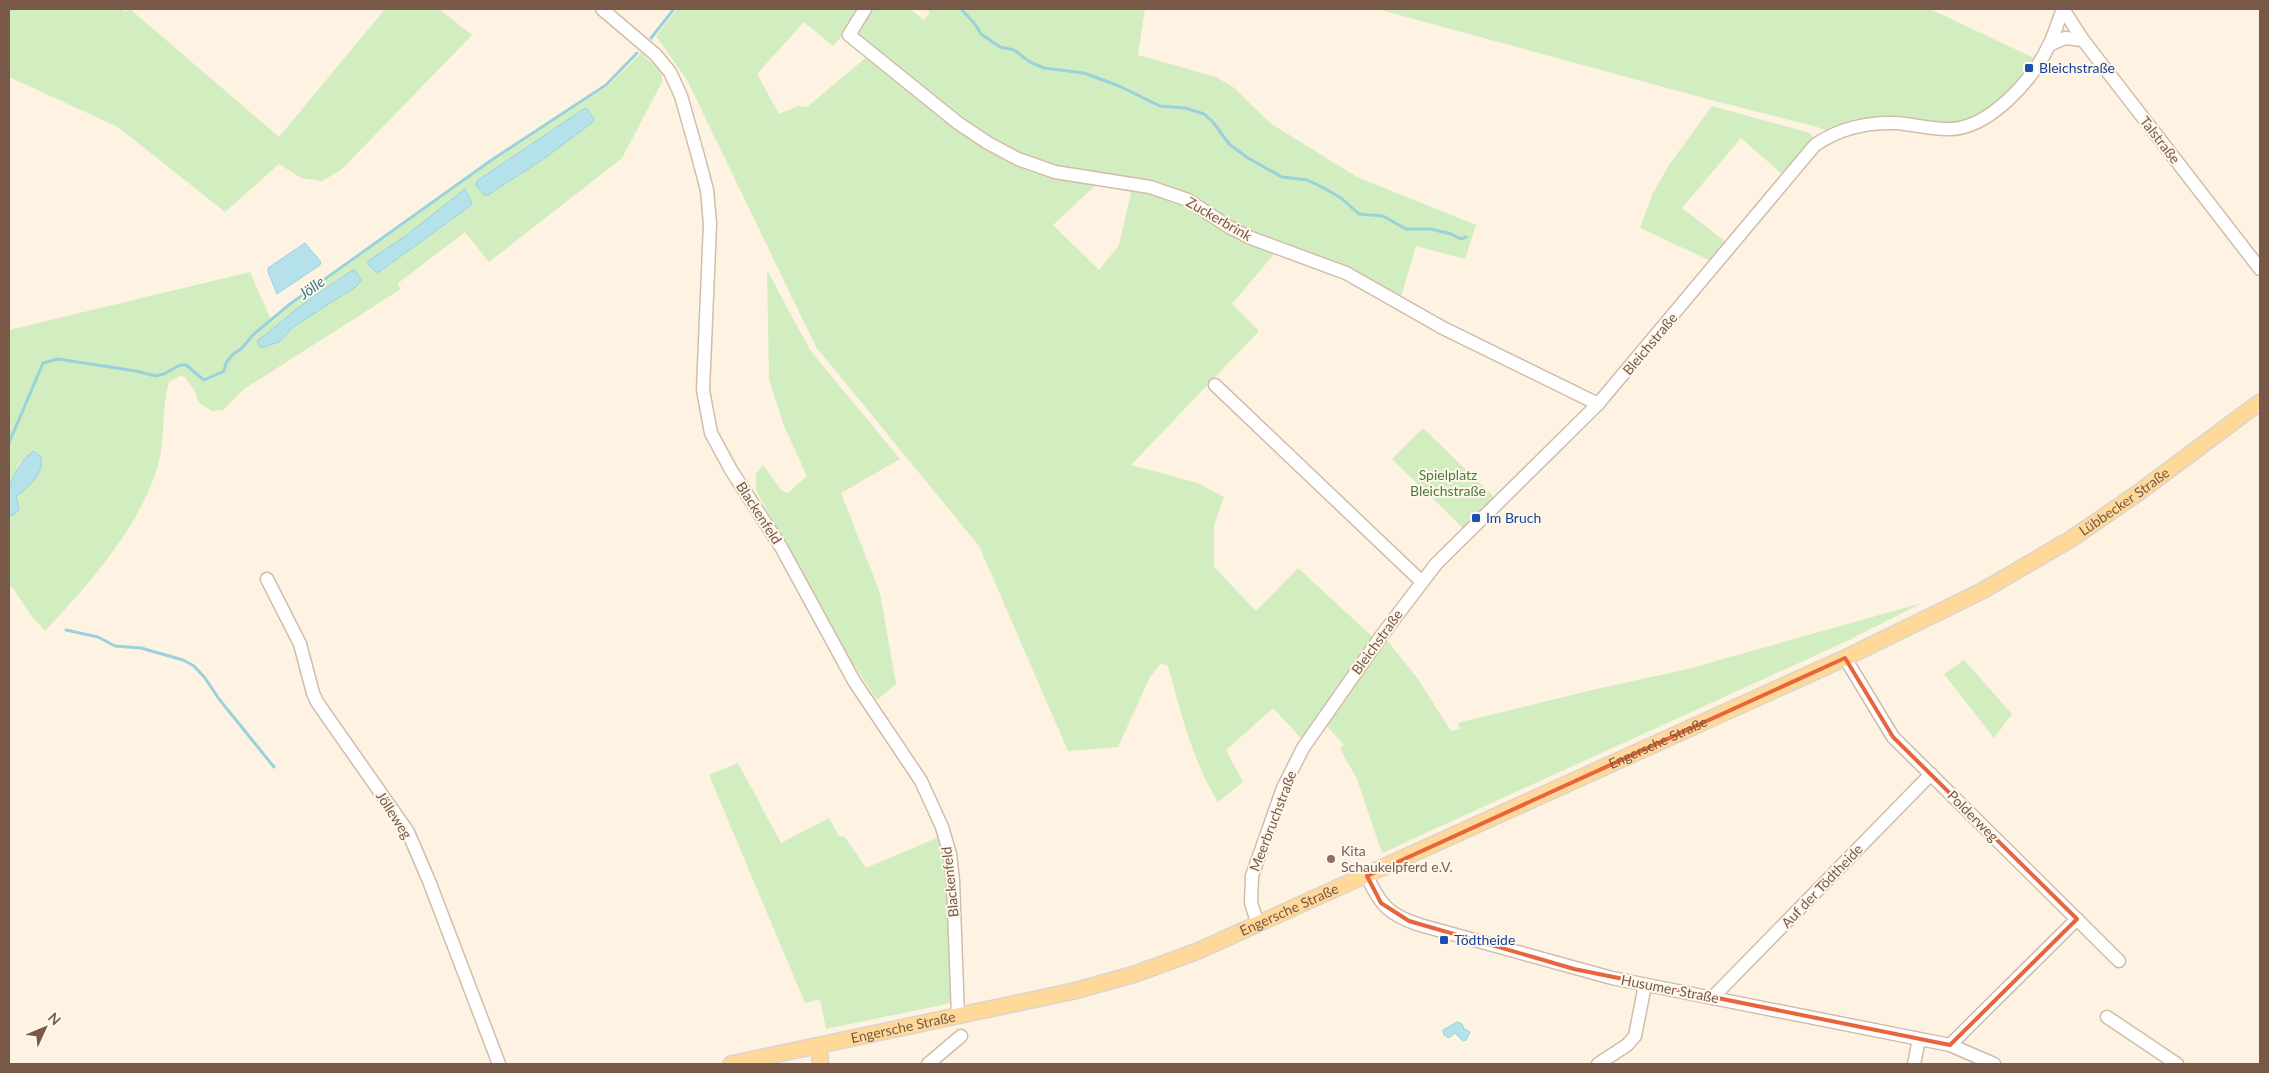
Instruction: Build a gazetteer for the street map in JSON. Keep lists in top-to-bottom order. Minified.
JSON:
{"streets":{"main road":["Lübbecker Straße","Engersche Straße"],"street":["Talstraße","Zuckerbrink","Bleichstraße","Blackenfeld","Jölleweg","Polderweg","Meerbruchstraße","Auf der Tödtheide","Husumer Straße"]},"crossings":[["Talstraße","Bleichstraße"],["Zuckerbrink","Bleichstraße"],["Bleichstraße","Meerbruchstraße"],["Lübbecker Straße","Engersche Straße"],["Blackenfeld","Engersche Straße"],["Engersche Straße","Polderweg"],["Engersche Straße","Meerbruchstraße"],["Engersche Straße","Husumer Straße"],["Polderweg","Auf der Tödtheide"],["Auf der Tödtheide","Husumer Straße"]],"water":["Jölle"],"parks":["Spielplatz Bleichstraße"],"places":{"transit":["Bleichstraße","Im Bruch","Tödtheide"],"other":["Kita Schaukelpferd e.V."]},"north":"top right"}
